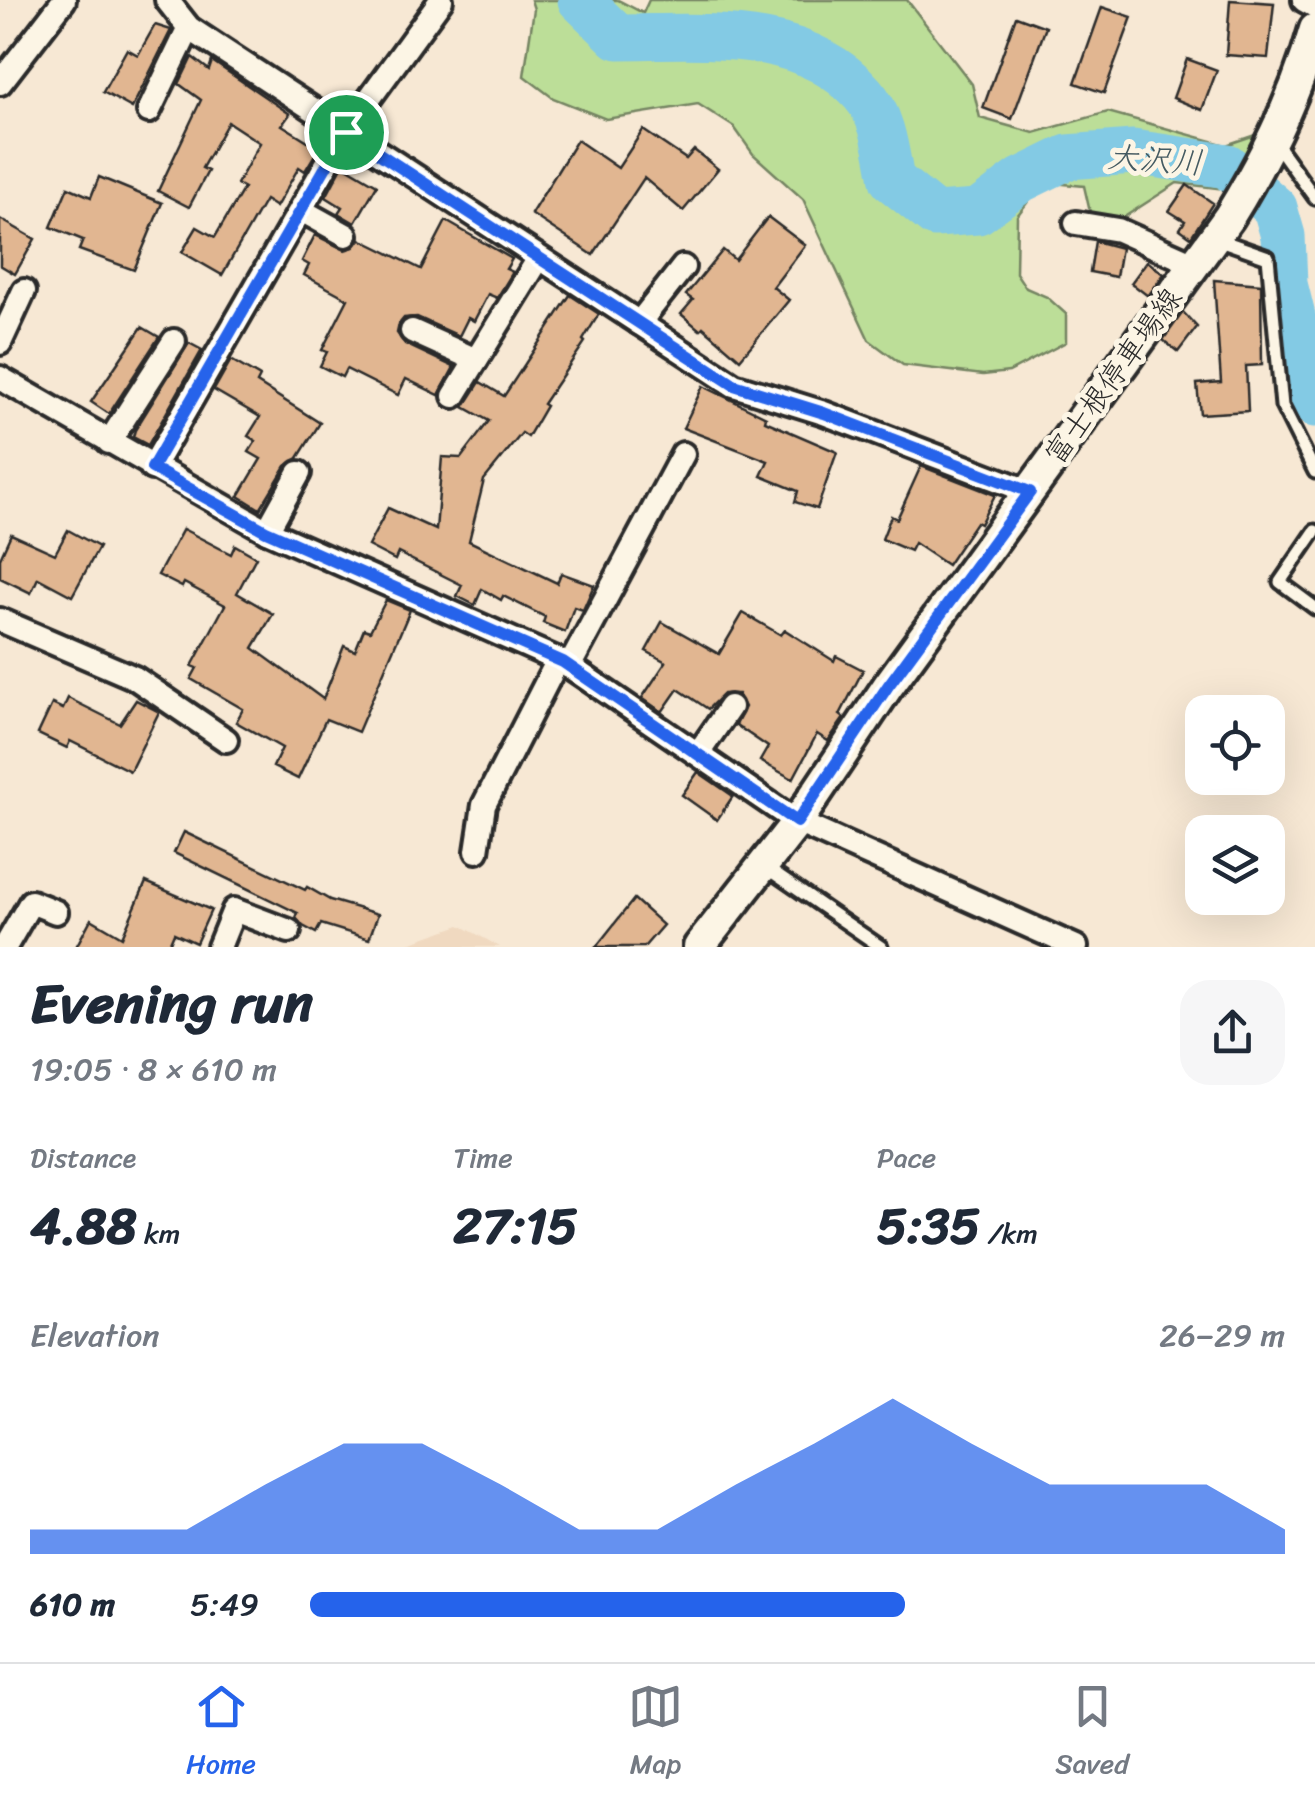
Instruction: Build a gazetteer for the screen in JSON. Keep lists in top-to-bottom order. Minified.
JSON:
{"streets":{"main road":["富士根停車場線"]},"water":["大沢川"],"page":{"heading":["Evening run","19:05 · 8 × 610 m"],"stats":[["Distance","4.88 km"],["Time","27:15"],["Pace","5:35 /km"]],"chart":["Elevation","26–29 m"],"list":[{"name":"610 m","note":"5:49"}],"tabs":["Home","Map","Saved"]}}
